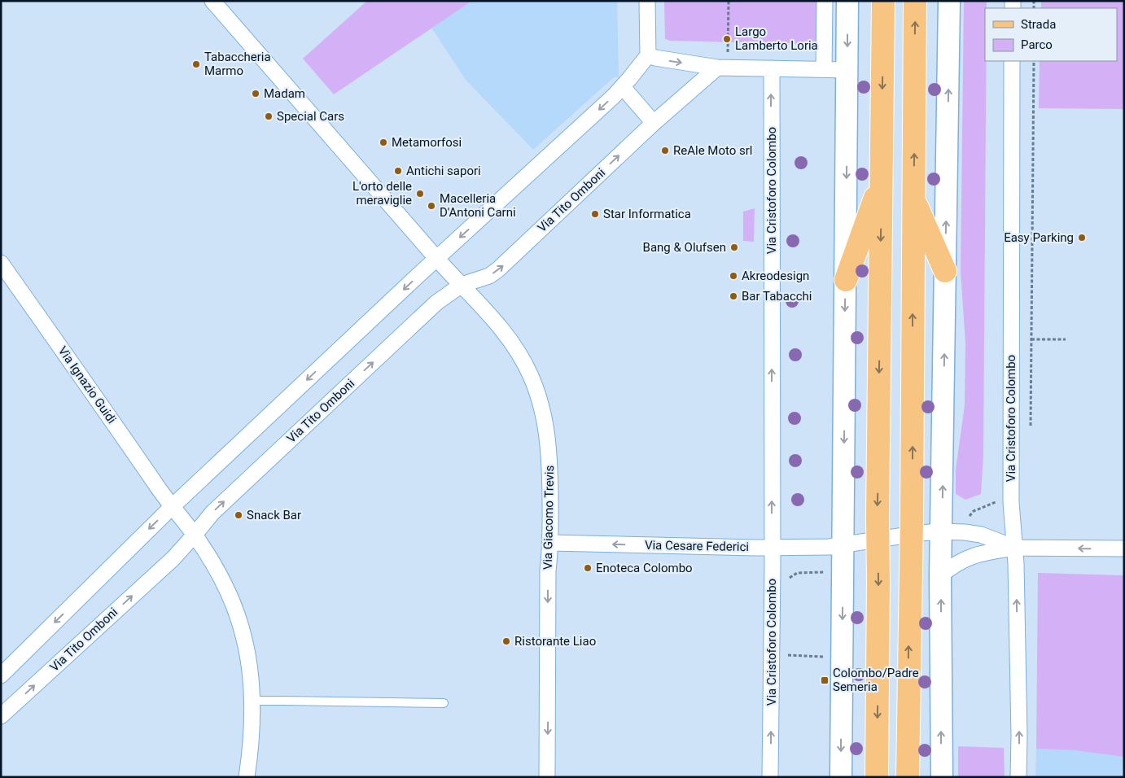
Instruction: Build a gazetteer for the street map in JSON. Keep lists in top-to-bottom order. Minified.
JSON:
{"streets":{"street":["Via Cristoforo Colombo","Via Tito Omboni","Via Ignazio Guidi","Via Giacomo Trevis","Via Cesare Federici"]},"crossings":[["Via Cristoforo Colombo","Via Cesare Federici"],["Via Tito Omboni","Via Ignazio Guidi"],["Via Tito Omboni","Via Giacomo Trevis"],["Via Giacomo Trevis","Via Cesare Federici"]],"one_way":["Via Cristoforo Colombo","Via Cesare Federici"],"places":{"other":["Largo Lamberto Loria","Tabaccheria Marmo","Madam","Special Cars","Metamorfosi","ReAle Moto srl","Antichi sapori","L'orto delle meraviglie","Macelleria D'Antoni Carni","Star Informatica","Easy Parking","Bang & Olufsen","Akreodesign","Bar Tabacchi","Snack Bar","Enoteca Colombo","Ristorante Liao"],"transit":["Colombo/Padre Semeria"]},"legend":["Strada","Parco"]}
